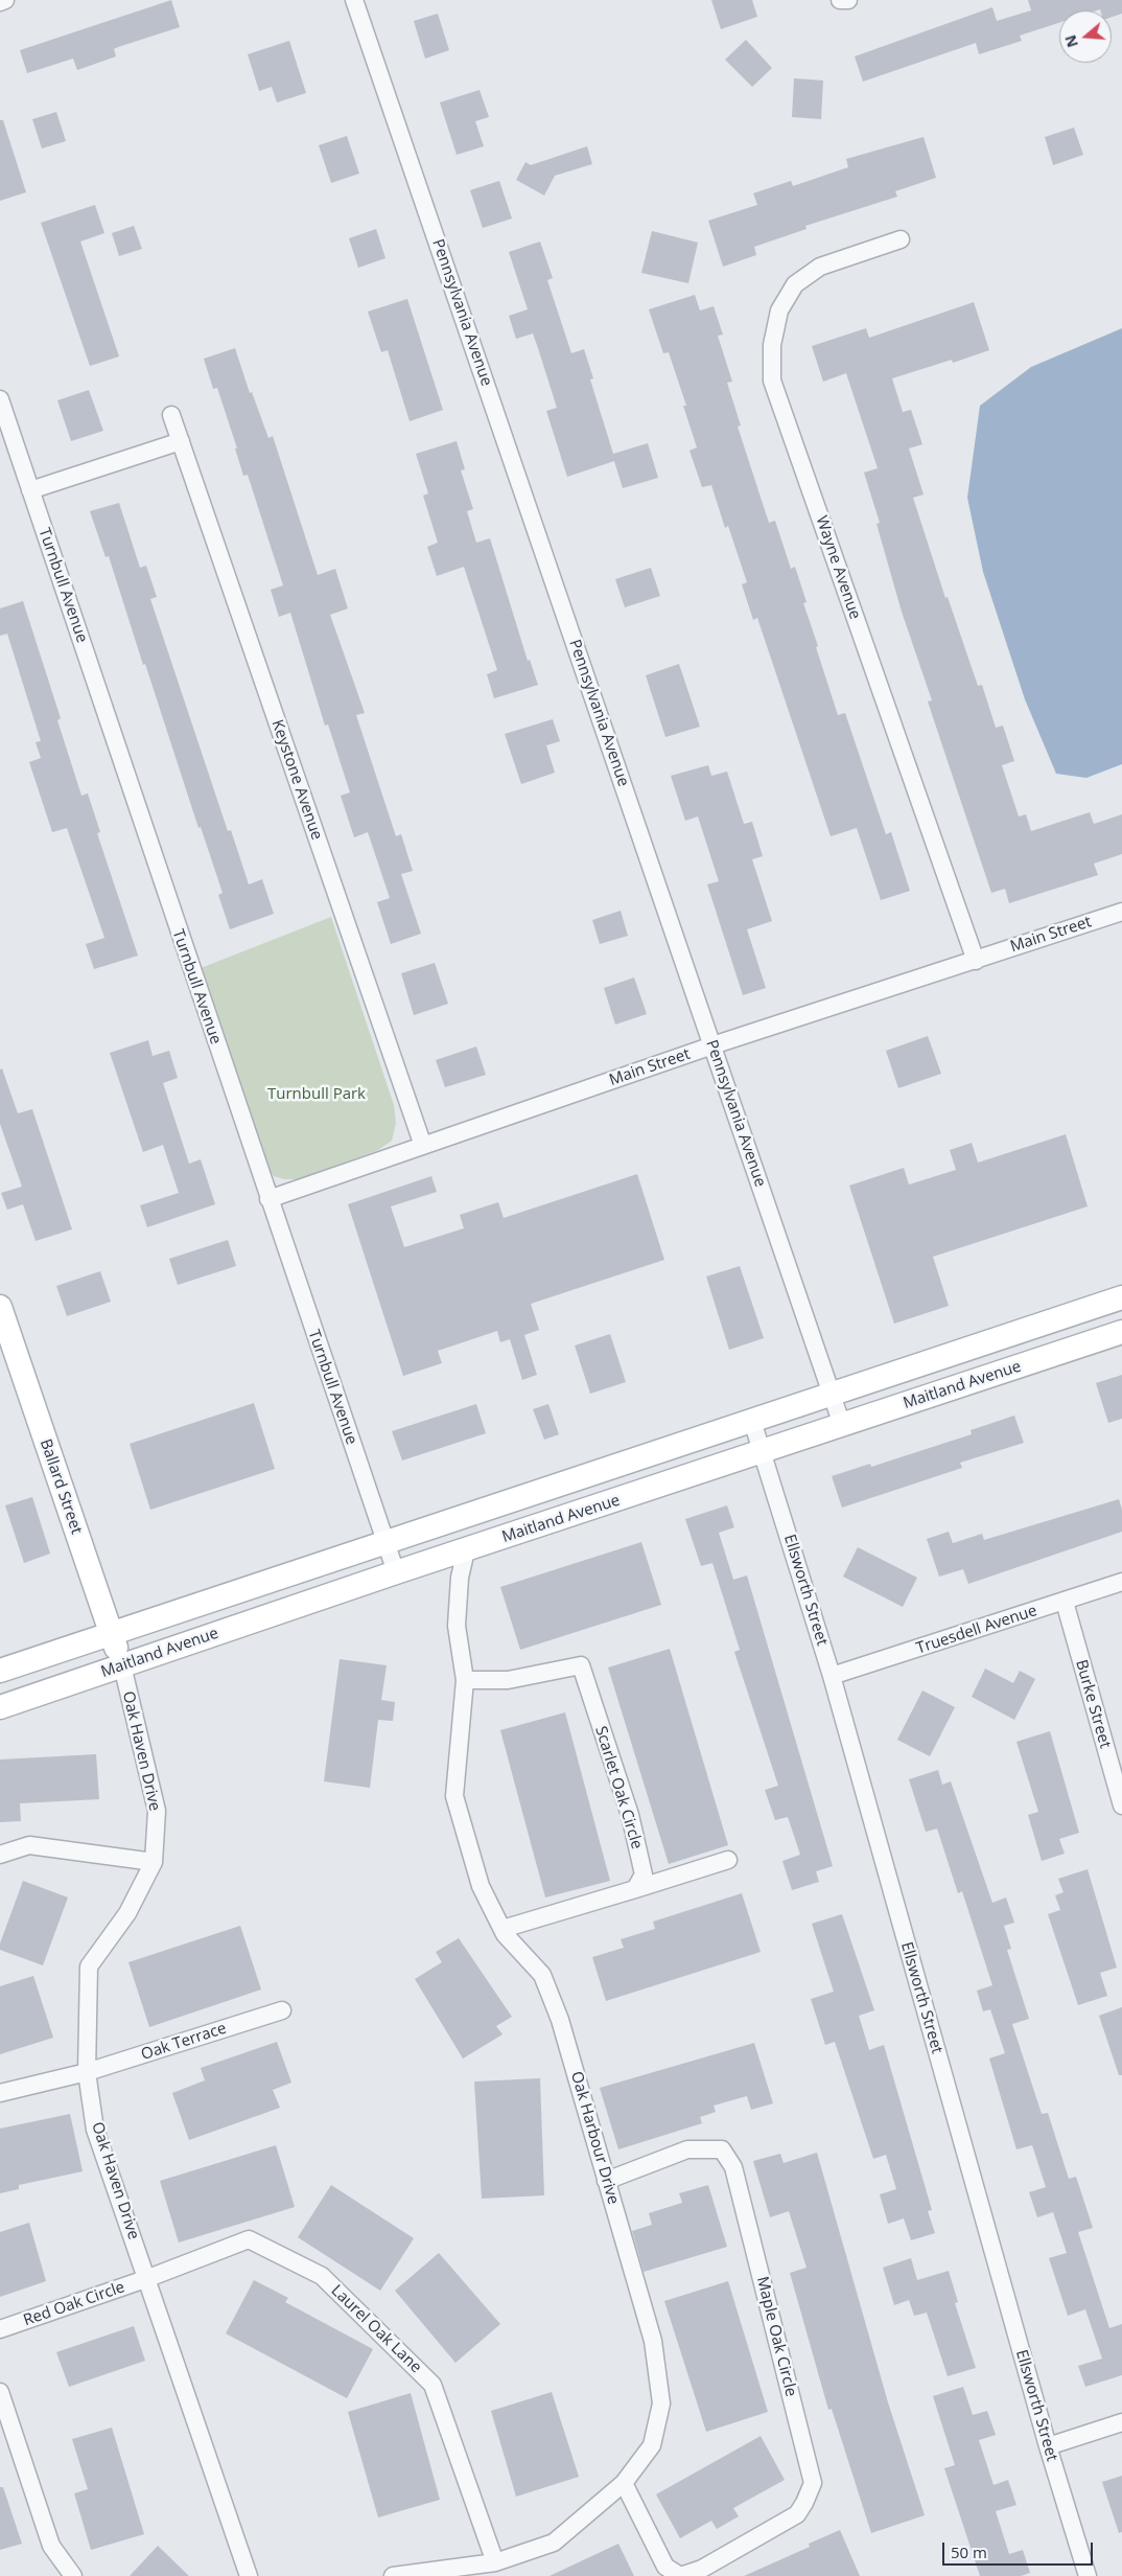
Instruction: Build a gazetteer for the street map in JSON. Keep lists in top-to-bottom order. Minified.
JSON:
{"streets":{"main road":["Maitland Avenue","Ballard Street"],"street":["Pennsylvania Avenue","Wayne Avenue","Turnbull Avenue","Keystone Avenue","Main Street","Ellsworth Street","Truesdell Avenue","Burke Street","Oak Haven Drive","Scarlet Oak Circle","Oak Terrace","Oak Harbour Drive","Red Oak Circle","Laurel Oak Lane","Maple Oak Circle"]},"crossings":[["Pennsylvania Avenue","Main Street"],["Pennsylvania Avenue","Maitland Avenue"],["Wayne Avenue","Main Street"],["Turnbull Avenue","Main Street"],["Turnbull Avenue","Maitland Avenue"],["Keystone Avenue","Main Street"],["Maitland Avenue","Ballard Street"],["Maitland Avenue","Ellsworth Street"],["Maitland Avenue","Oak Haven Drive"],["Maitland Avenue","Oak Harbour Drive"],["Ballard Street","Oak Haven Drive"],["Ellsworth Street","Truesdell Avenue"],["Truesdell Avenue","Burke Street"],["Oak Haven Drive","Oak Terrace"],["Oak Haven Drive","Red Oak Circle"],["Oak Haven Drive","Laurel Oak Lane"],["Scarlet Oak Circle","Oak Harbour Drive"],["Oak Harbour Drive","Laurel Oak Lane"],["Oak Harbour Drive","Maple Oak Circle"],["Red Oak Circle","Laurel Oak Lane"]],"parks":["Turnbull Park"],"scale_bar":"50 m","north":"left"}
